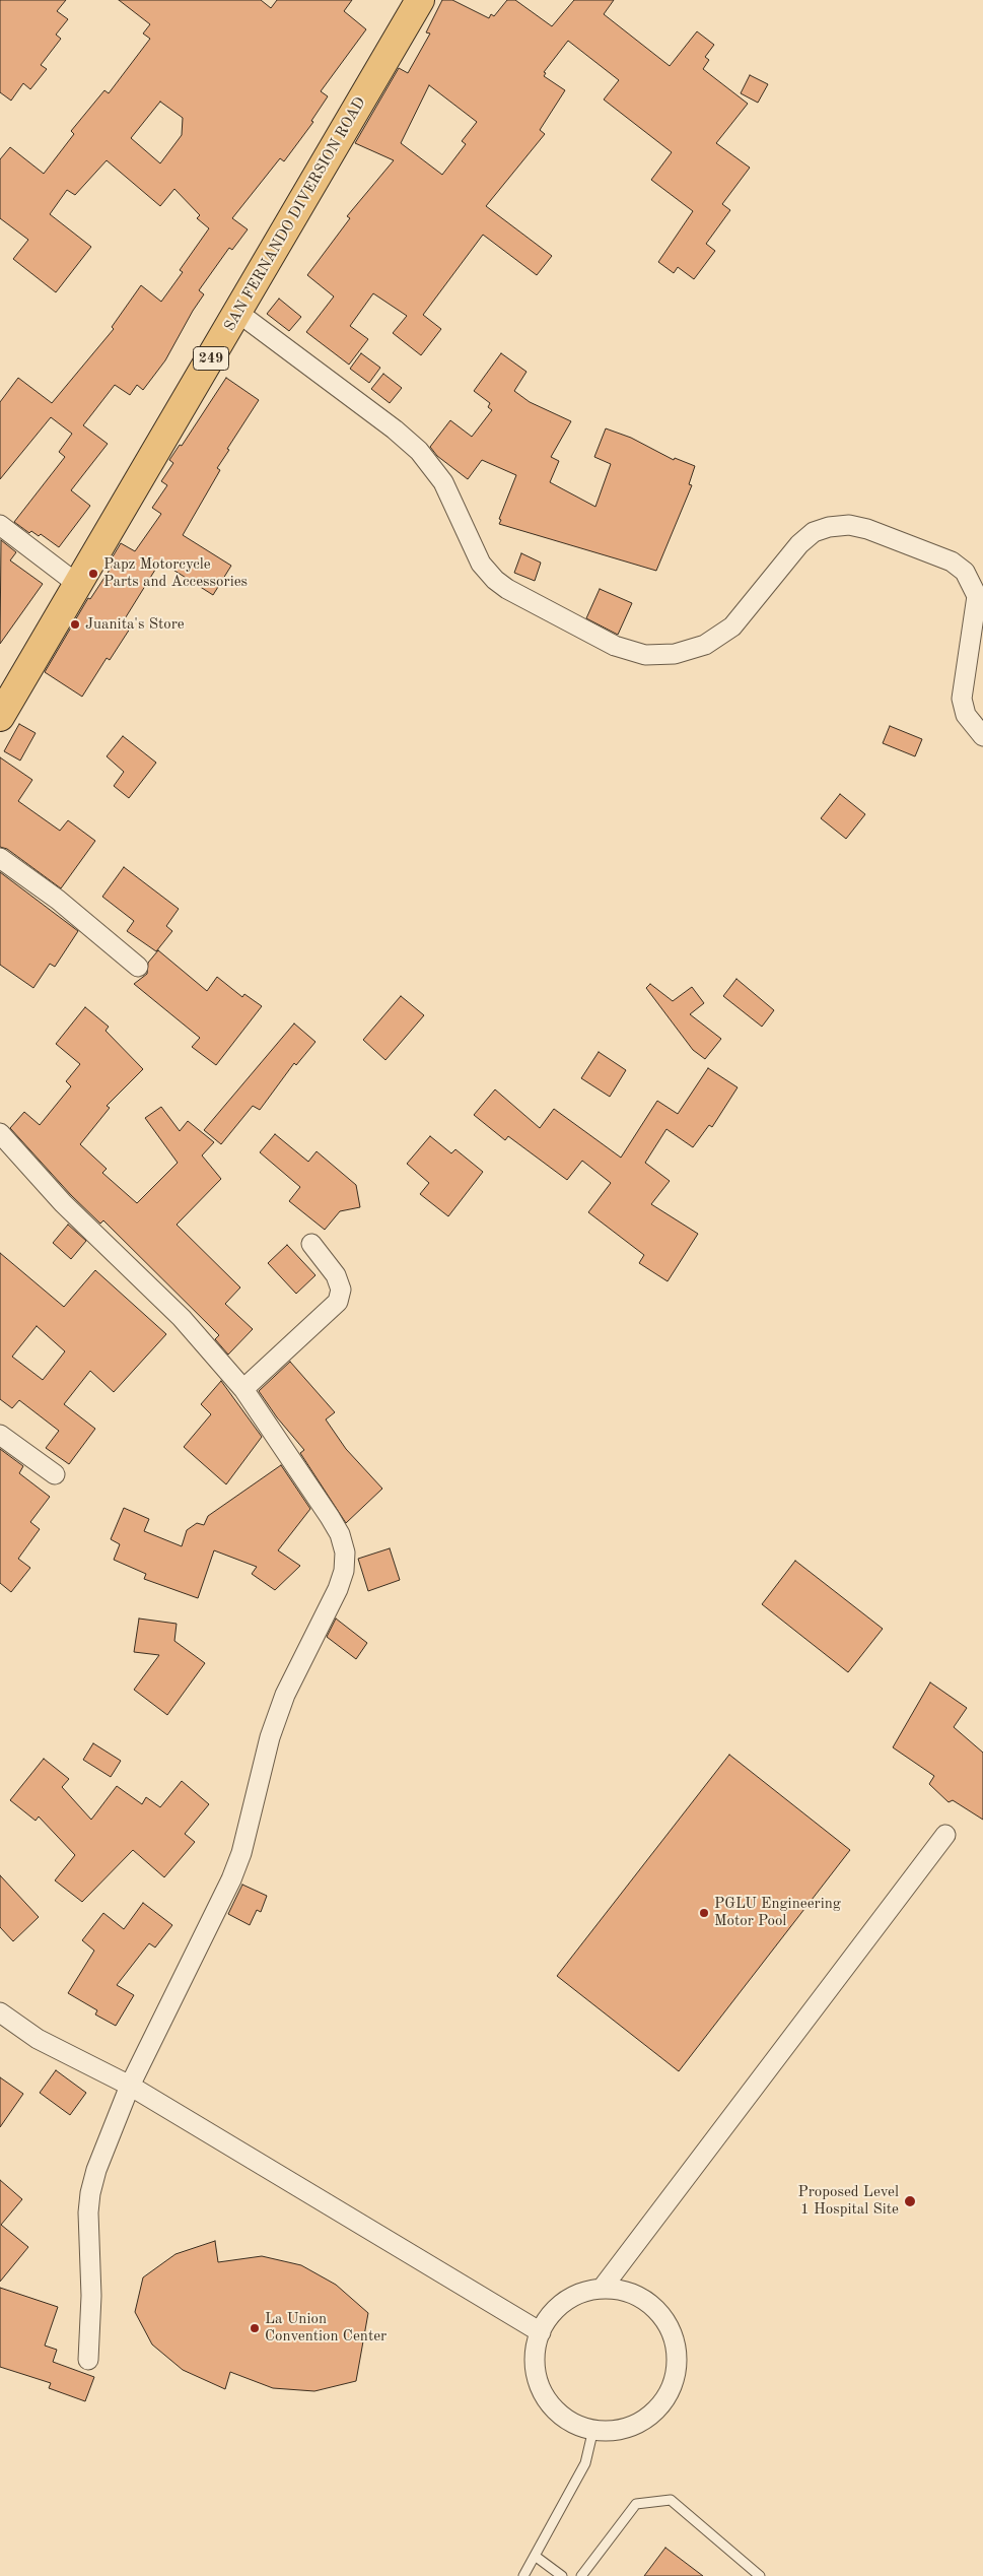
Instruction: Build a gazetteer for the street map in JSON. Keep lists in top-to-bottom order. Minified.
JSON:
{"streets":{"highway":["SAN FERNANDO DIVERSION ROAD","249"]},"places":["Papz Motorcycle Parts and Accessories","Juanita's Store","PGLU Engineering Motor Pool","Proposed Level 1 Hospital Site","La Union Convention Center"]}
